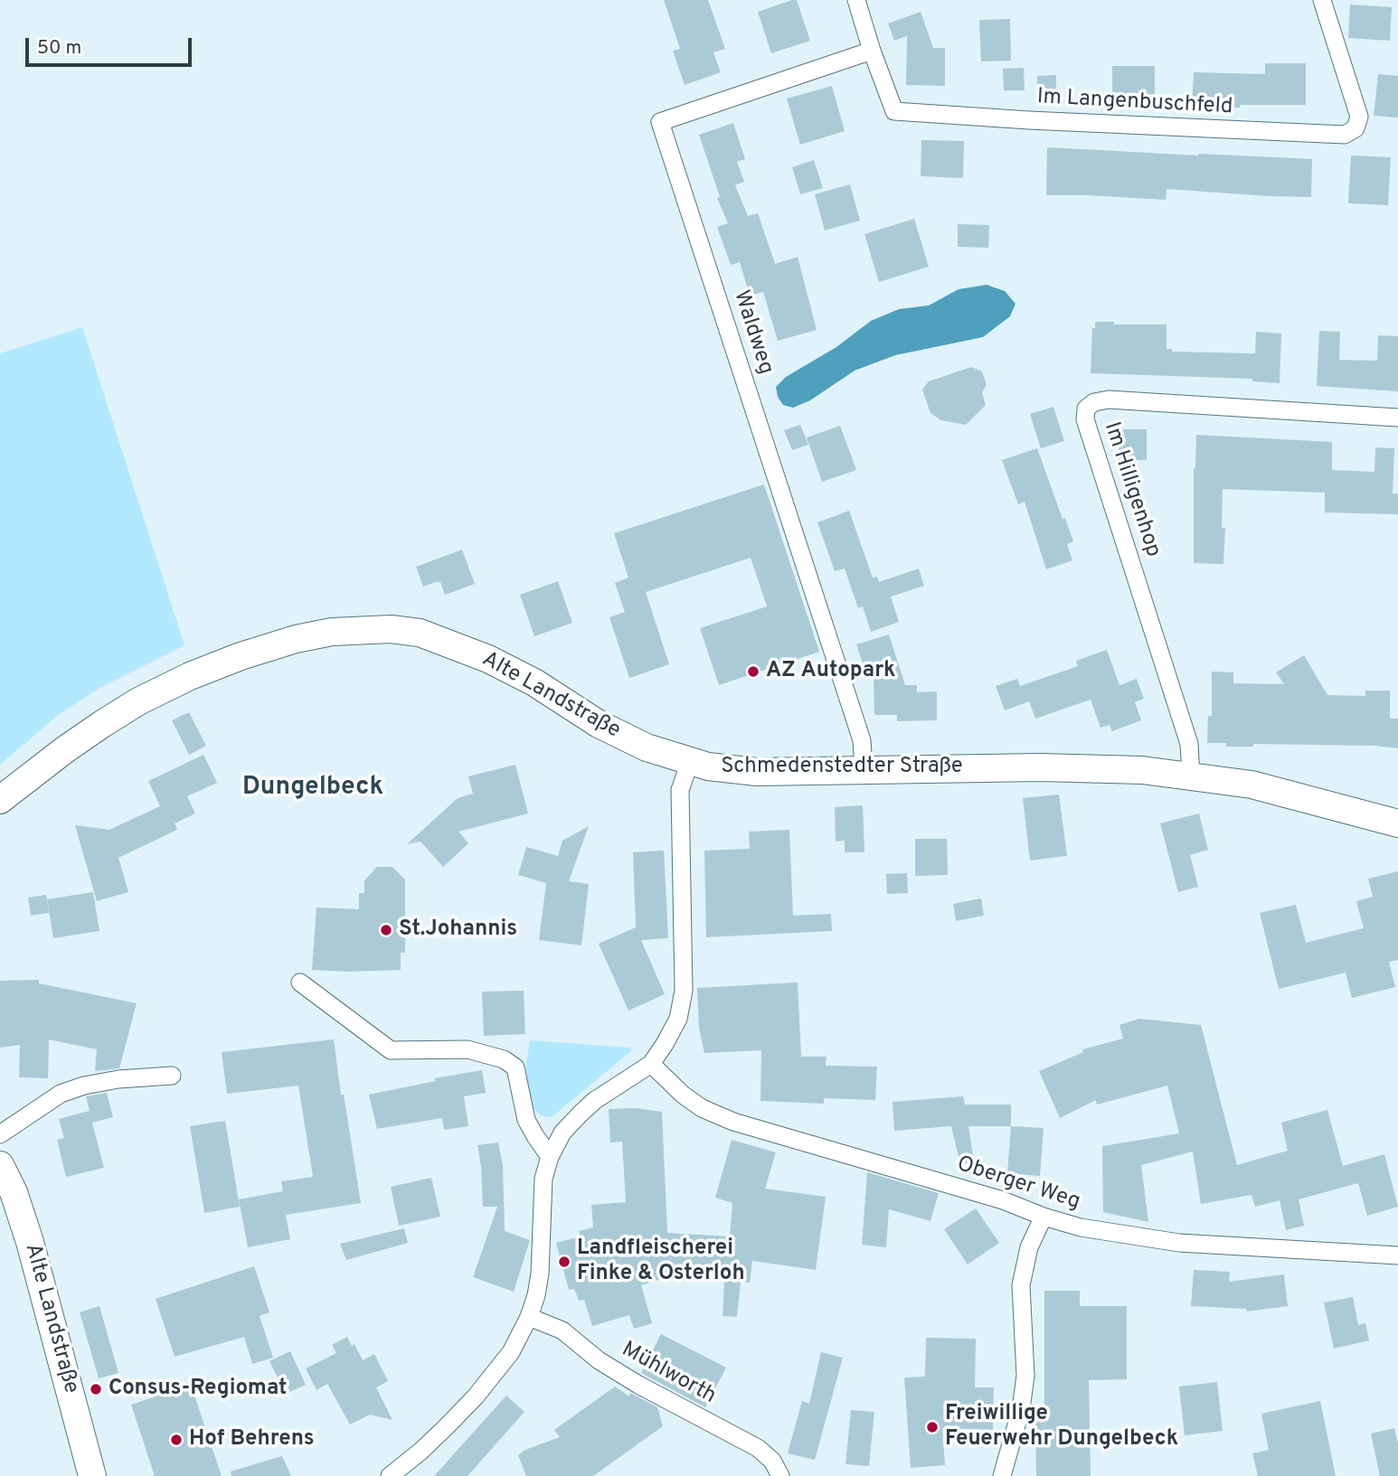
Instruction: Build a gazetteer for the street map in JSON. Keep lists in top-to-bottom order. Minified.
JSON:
{"streets":{"main road":["Alte Landstraße","Schmedenstedter Straße"],"street":["Im Langenbuschfeld","Waldweg","Im Hilligenhop","Oberger Weg","Mühlworth"]},"crossings":[["Im Langenbuschfeld","Waldweg"],["Waldweg","Schmedenstedter Straße"],["Im Hilligenhop","Schmedenstedter Straße"],["Alte Landstraße","Schmedenstedter Straße"],["Schmedenstedter Straße","Oberger Weg"],["Schmedenstedter Straße","Mühlworth"]],"districts":["Dungelbeck"],"places":["AZ Autopark","St.Johannis","Landfleischerei Finke & Osterloh","Consus-Regiomat","Freiwillige Feuerwehr Dungelbeck","Hof Behrens"],"scale_bar":"50 m"}
